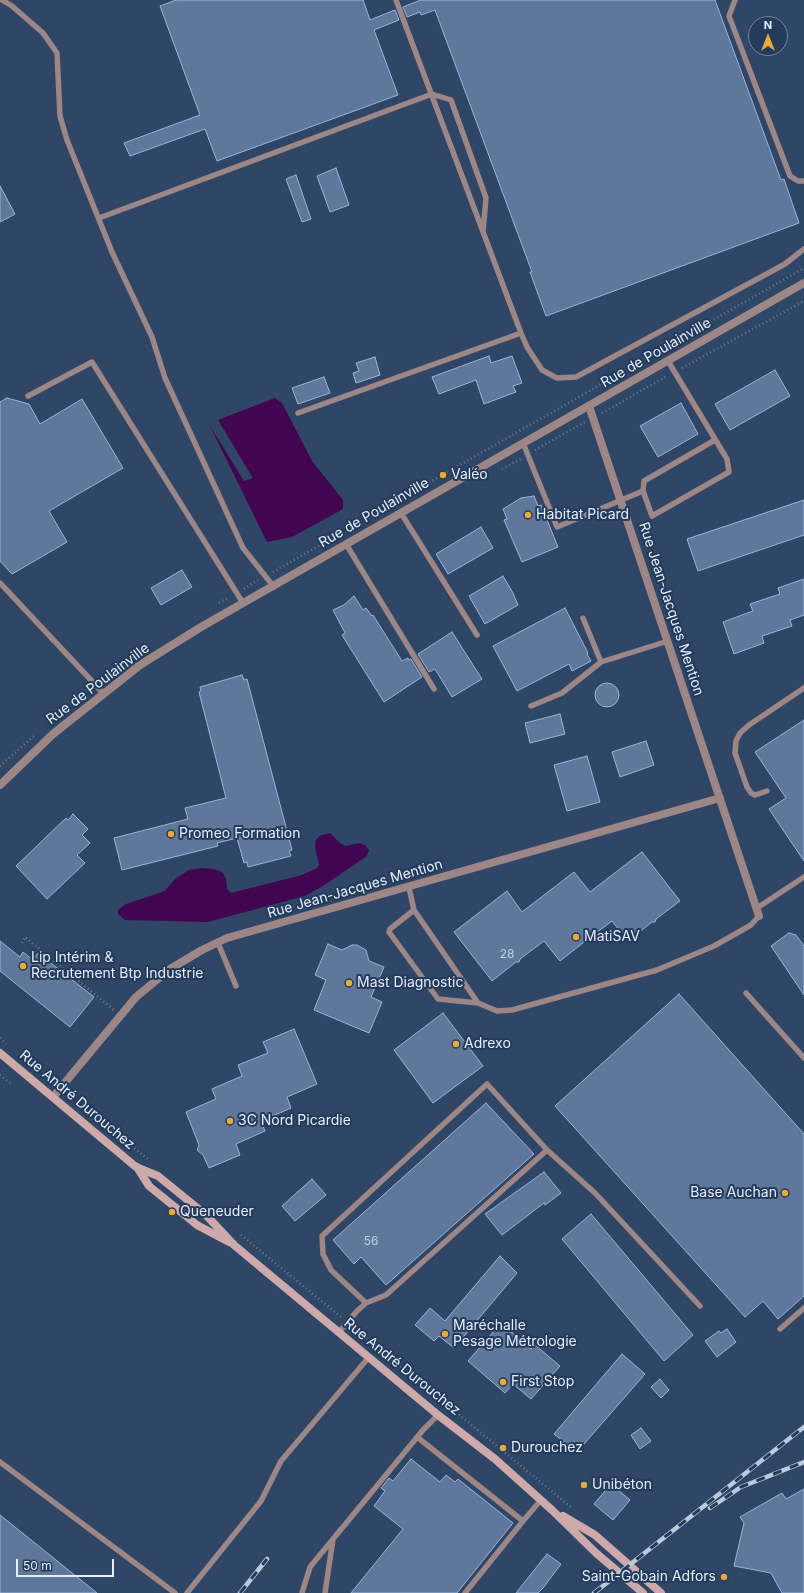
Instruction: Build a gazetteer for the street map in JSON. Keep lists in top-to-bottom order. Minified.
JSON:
{"streets":{"main road":["Rue André Durouchez"],"street":["Rue de Poulainville","Rue Jean-Jacques Mention"]},"crossings":[["Rue de Poulainville","Rue Jean-Jacques Mention"],["Rue Jean-Jacques Mention","Rue André Durouchez"]],"places":["Valéo","Habitat Picard","Promeo Formation","MatiSAV","Lip Intérim & Recrutement Btp Industrie","Mast Diagnostic","Adrexo","3C Nord Picardie","Base Auchan","Queneuder","Maréchalle Pesage Métrologie","First Stop","Durouchez","Unibéton","Saint-Gobain Adfors"],"house_numbers":["28","56"],"scale_bar":"50 m","north":"top"}
